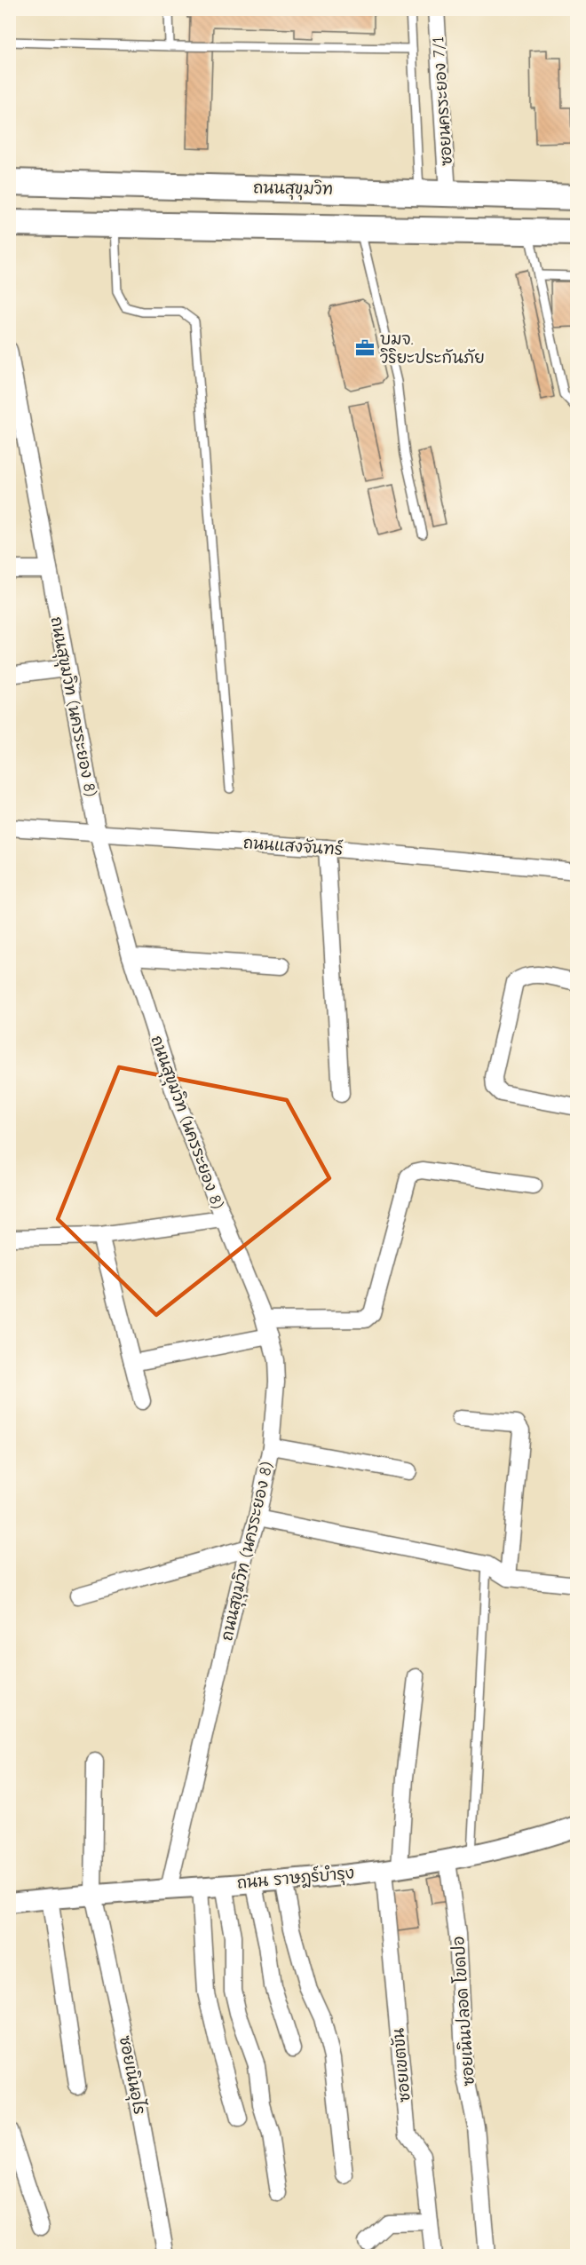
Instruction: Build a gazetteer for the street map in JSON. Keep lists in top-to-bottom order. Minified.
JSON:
{"streets":{"main road":["ถนนสุขุมวิท"],"street":["ซอยนครระยอง 7/1","ถนนสุขุมวิท (นครระยอง 8)","ถนนแสงจันทร์","ถนน ราษฎร์บำรุง","ซอยเนินปลอด โขดปอ","ซอยเขตขัน","ซอยเนินอุไร"]},"crossings":[["ซอยนครระยอง 7/1","ถนนสุขุมวิท"],["ถนนสุขุมวิท (นครระยอง 8)","ถนนแสงจันทร์"],["ถนนสุขุมวิท (นครระยอง 8)","ถนน ราษฎร์บำรุง"],["ถนน ราษฎร์บำรุง","ซอยเนินปลอด โขดปอ"],["ถนน ราษฎร์บำรุง","ซอยเขตขัน"],["ถนน ราษฎร์บำรุง","ซอยเนินอุไร"]],"places":{"office":["บมจ. วิริยะประกันภัย"]}}
